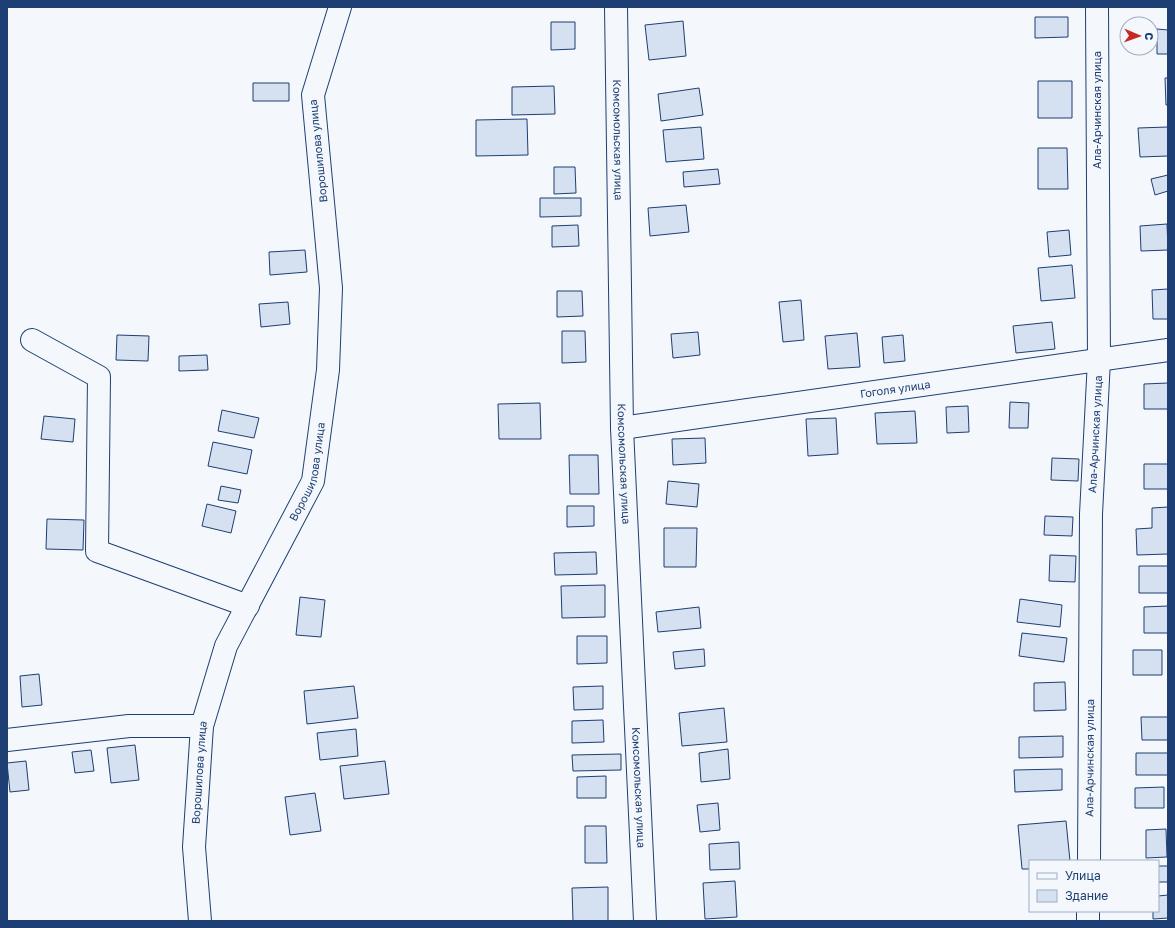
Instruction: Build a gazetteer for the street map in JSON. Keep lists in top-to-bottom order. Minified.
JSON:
{"streets":{"street":["Ала-Арчинская улица","Комсомольская улица","Ворошилова улица","Гоголя улица"]},"crossings":[["Ала-Арчинская улица","Гоголя улица"],["Комсомольская улица","Гоголя улица"]],"legend":["Улица","Здание"],"north":"right"}
